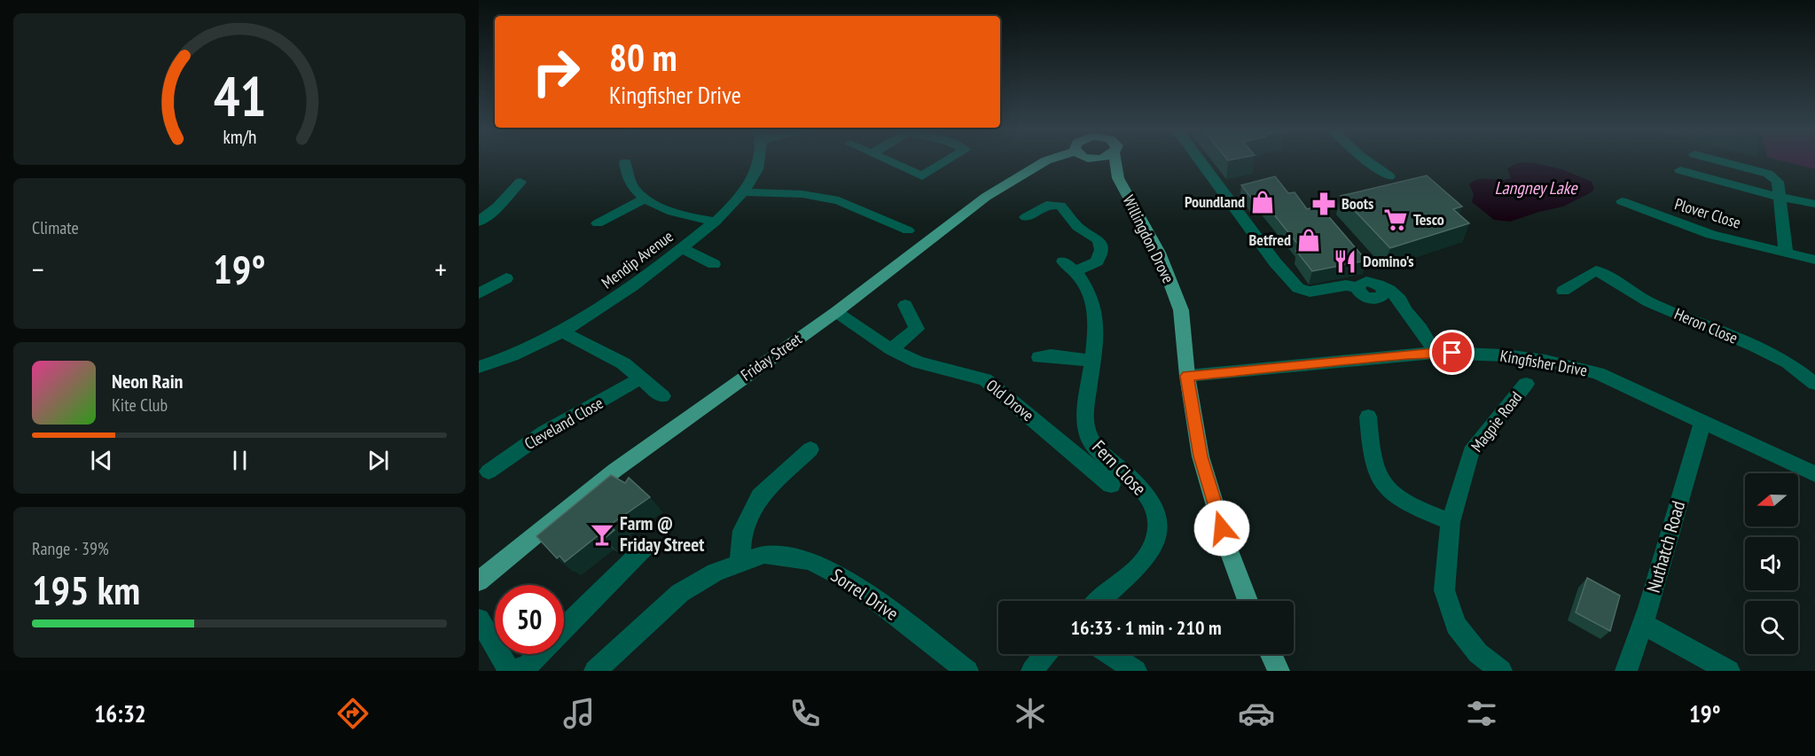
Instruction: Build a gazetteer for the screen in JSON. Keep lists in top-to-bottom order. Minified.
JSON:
{"streets":{"main road":["Willingdon Drove","Friday Street"],"street":["Plover Close","Mendip Avenue","Heron Close","Kingfisher Drive","Old Drove","Magpie Road","Cleveland Close","Fern Close","Nuthatch Road","Sorrel Drive"]},"crossings":[["Willingdon Drove","Kingfisher Drive"],["Friday Street","Old Drove"],["Kingfisher Drive","Nuthatch Road"]],"water":["Langney Lake"],"places":{"shop":["Poundland","Betfred"],"pharmacy":["Boots"],"supermarket":["Tesco"],"restaurant":["Domino's"],"bar":["Farm @ Friday Street"]},"north":"left","page":{"turn":["80 m","Kingfisher Drive"],"tile":["Climate",["Range · 39%","195 km"]],"heat":["−","19°","+"],"song":["Neon Rain","Kite Club"],"limit":"50","trip":"16:33 · 1 min · 210 m","tabs":["16:32","19°"],"gauge":["41","km/h"]}}
